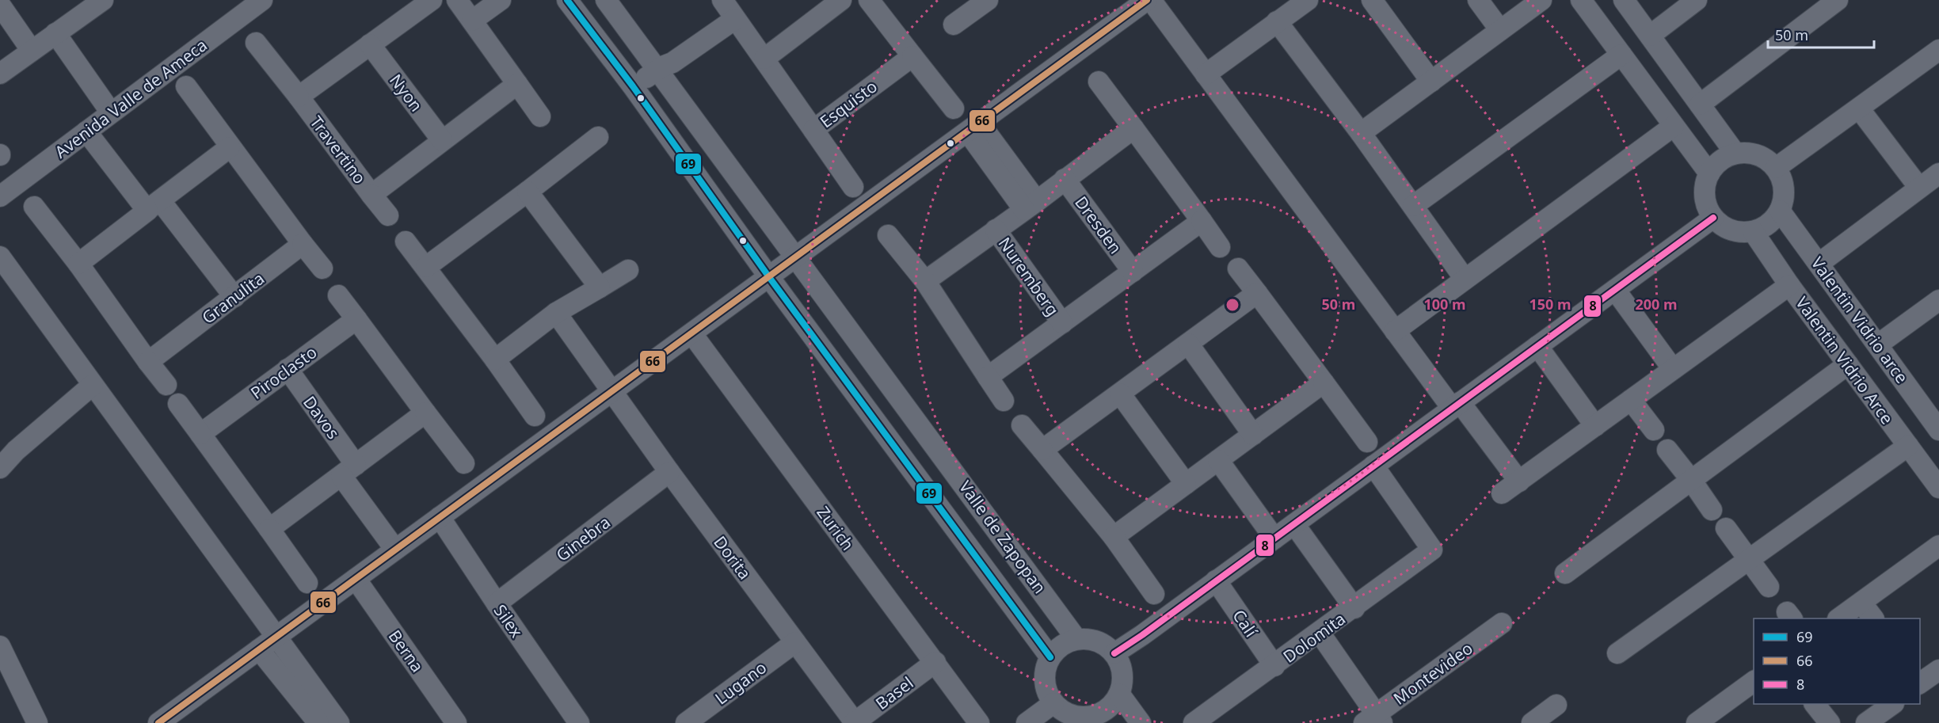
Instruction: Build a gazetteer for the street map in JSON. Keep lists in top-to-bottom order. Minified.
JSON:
{"streets":{"street":["Nyon","Avenida Valle de Ameca","Esquisto","Travertino","Dresden","Nuremberg","Granulita","Valentin Vidrio arce","Valentin Vidrio Arce","Piroclasto","Davos","Zurich","Valle de Zapopan","Ginebra","Dorita","Silex","Calí","Dolomita","Berna","Montevideo","Lugano","Basel"]},"crossings":[["Nyon","Travertino"],["Esquisto","Valle de Zapopan"],["Valentin Vidrio arce","Valentin Vidrio Arce"],["Piroclasto","Davos"],["Zurich","Basel"],["Ginebra","Dorita"],["Ginebra","Silex"],["Dorita","Lugano"],["Dorita","Basel"],["Calí","Dolomita"]],"lines":["transit line 69","transit line 66","transit line 8"],"legend":["69","66","8"],"scale_bar":"50 m","rings":["50 m","100 m","150 m","200 m"]}
